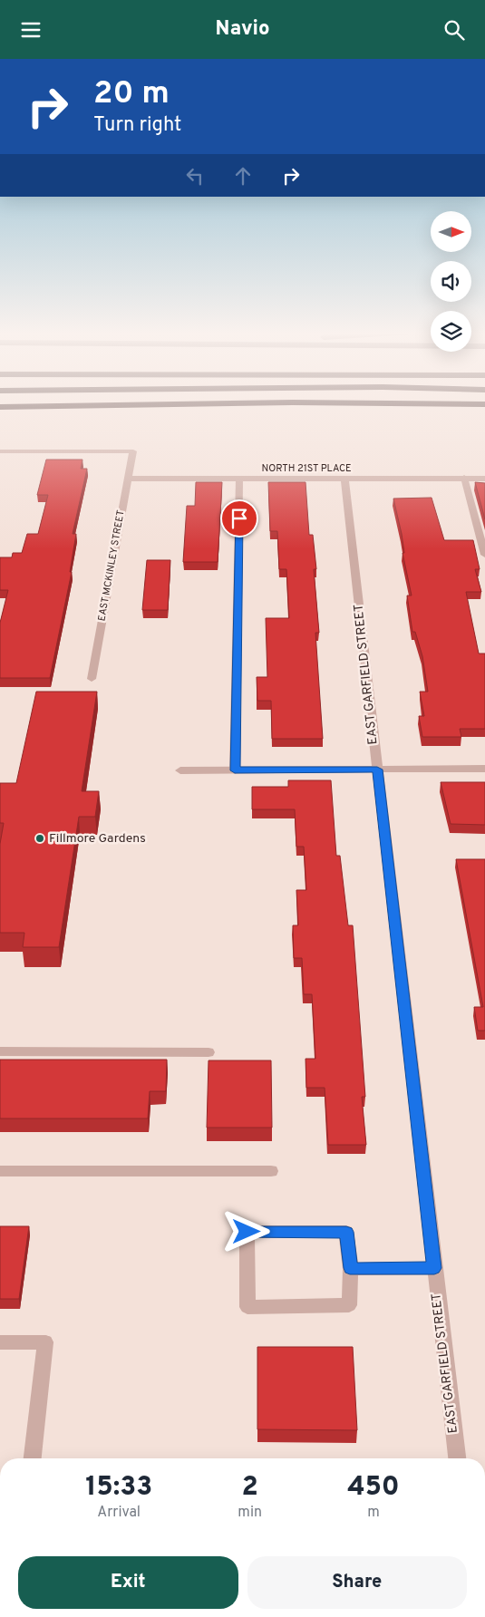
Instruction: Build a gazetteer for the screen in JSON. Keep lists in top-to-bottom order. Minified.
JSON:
{"streets":{"street":["NORTH 21ST PLACE","EAST MCKINLEY STREET","EAST GARFIELD STREET"]},"crossings":[["NORTH 21ST PLACE","EAST MCKINLEY STREET"],["NORTH 21ST PLACE","EAST GARFIELD STREET"]],"places":["Fillmore Gardens"],"north":"right","page":{"header":"Navio","turn":["20 m","Turn right"],"eta":["15:33","Arrival","2","min","450","m"],"buttons":["Exit","Share"]}}
